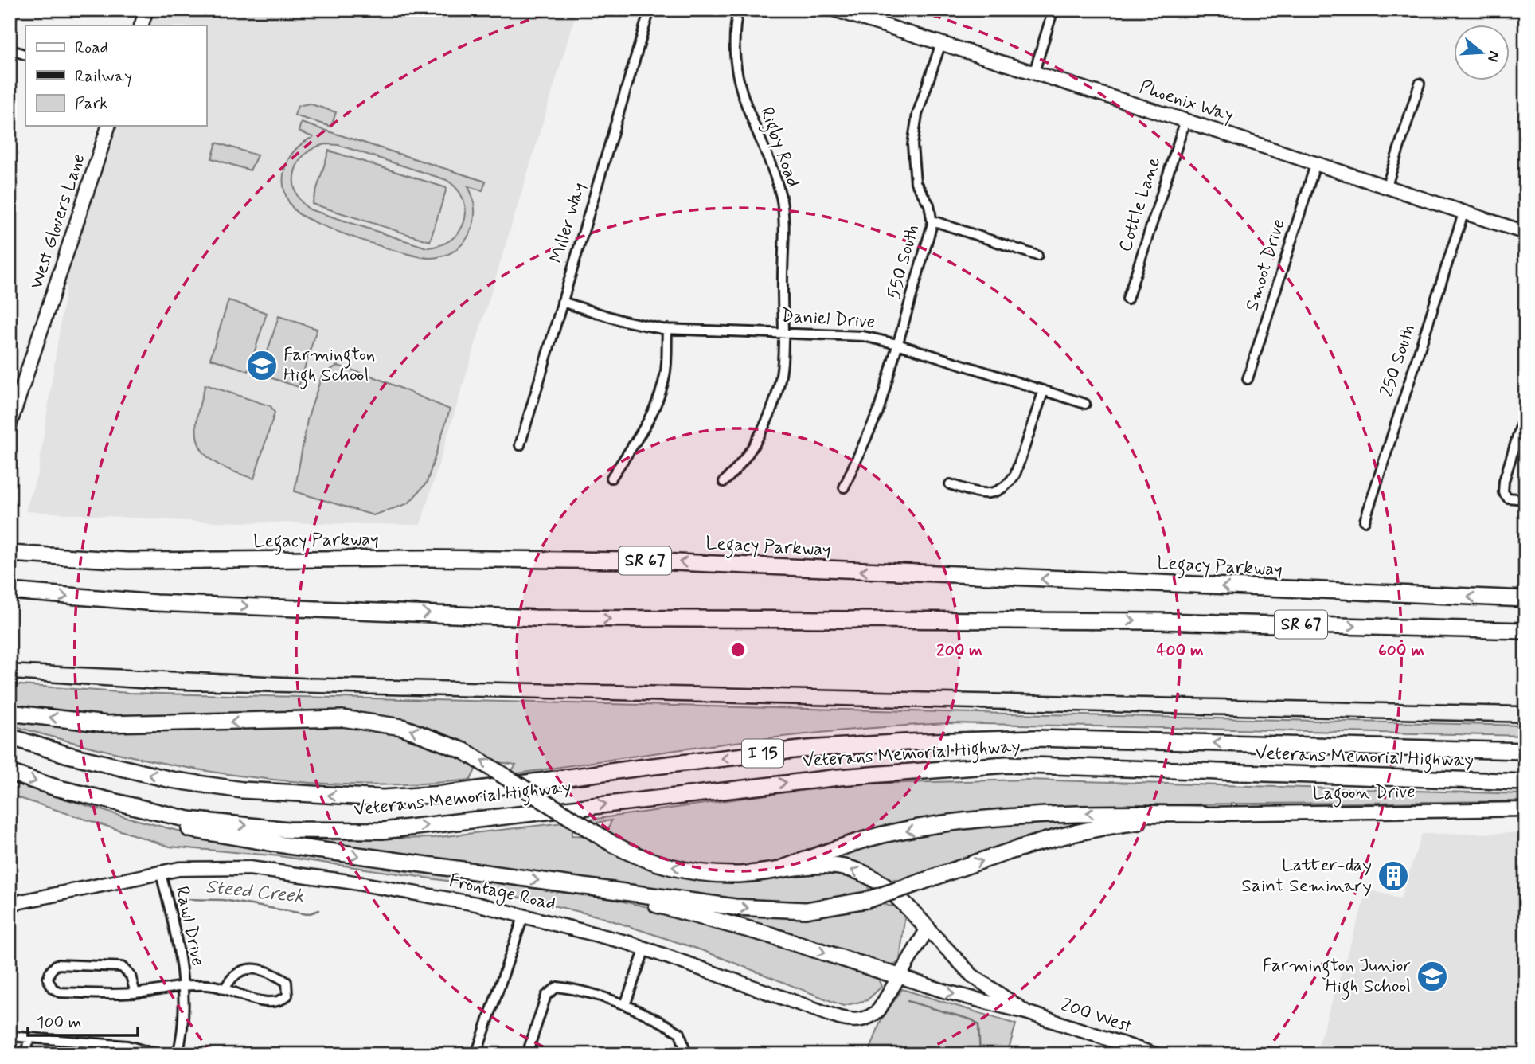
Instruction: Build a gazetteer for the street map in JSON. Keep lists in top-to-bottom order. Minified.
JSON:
{"streets":{"highway":["Legacy Parkway","SR 67","I 15","Veterans Memorial Highway"],"street":["Phoenix Way","Rigby Road","Cottle Lane","West Glovers Lane","Miller Way","550 South","Smoot Drive","Daniel Drive","250 South","Lagoon Drive","Frontage Road","Rawl Drive","200 West"]},"crossings":[["Phoenix Way","Cottle Lane"],["Phoenix Way","550 South"],["Phoenix Way","Smoot Drive"],["Phoenix Way","250 South"],["Rigby Road","Daniel Drive"],["Miller Way","Daniel Drive"],["550 South","Daniel Drive"],["Frontage Road","Rawl Drive"]],"water":["Steed Creek"],"places":{"school or university":["Farmington High School","Farmington Junior High School"],"building":["Latter-day Saint Seminary"]},"legend":["Road","Railway","Park"],"scale_bar":"100 m","north":"right","rings":["200 m","400 m","600 m"]}
